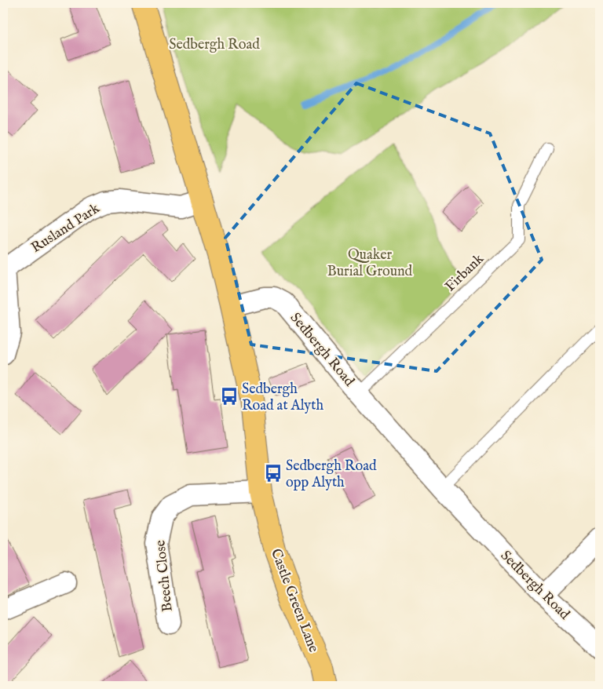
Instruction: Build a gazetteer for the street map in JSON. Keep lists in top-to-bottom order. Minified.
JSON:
{"streets":{"highway":["Castle Green Lane"],"street":["Rusland Park","Sedbergh Road","Beech Close"],"lane":["Firbank"]},"crossings":[["Firbank","Sedbergh Road"],["Sedbergh Road","Castle Green Lane"],["Beech Close","Castle Green Lane"]],"parks":["Sedbergh Road","Quaker Burial Ground"],"places":{"bus stop":["Sedbergh Road at Alyth","Sedbergh Road opp Alyth"]}}
